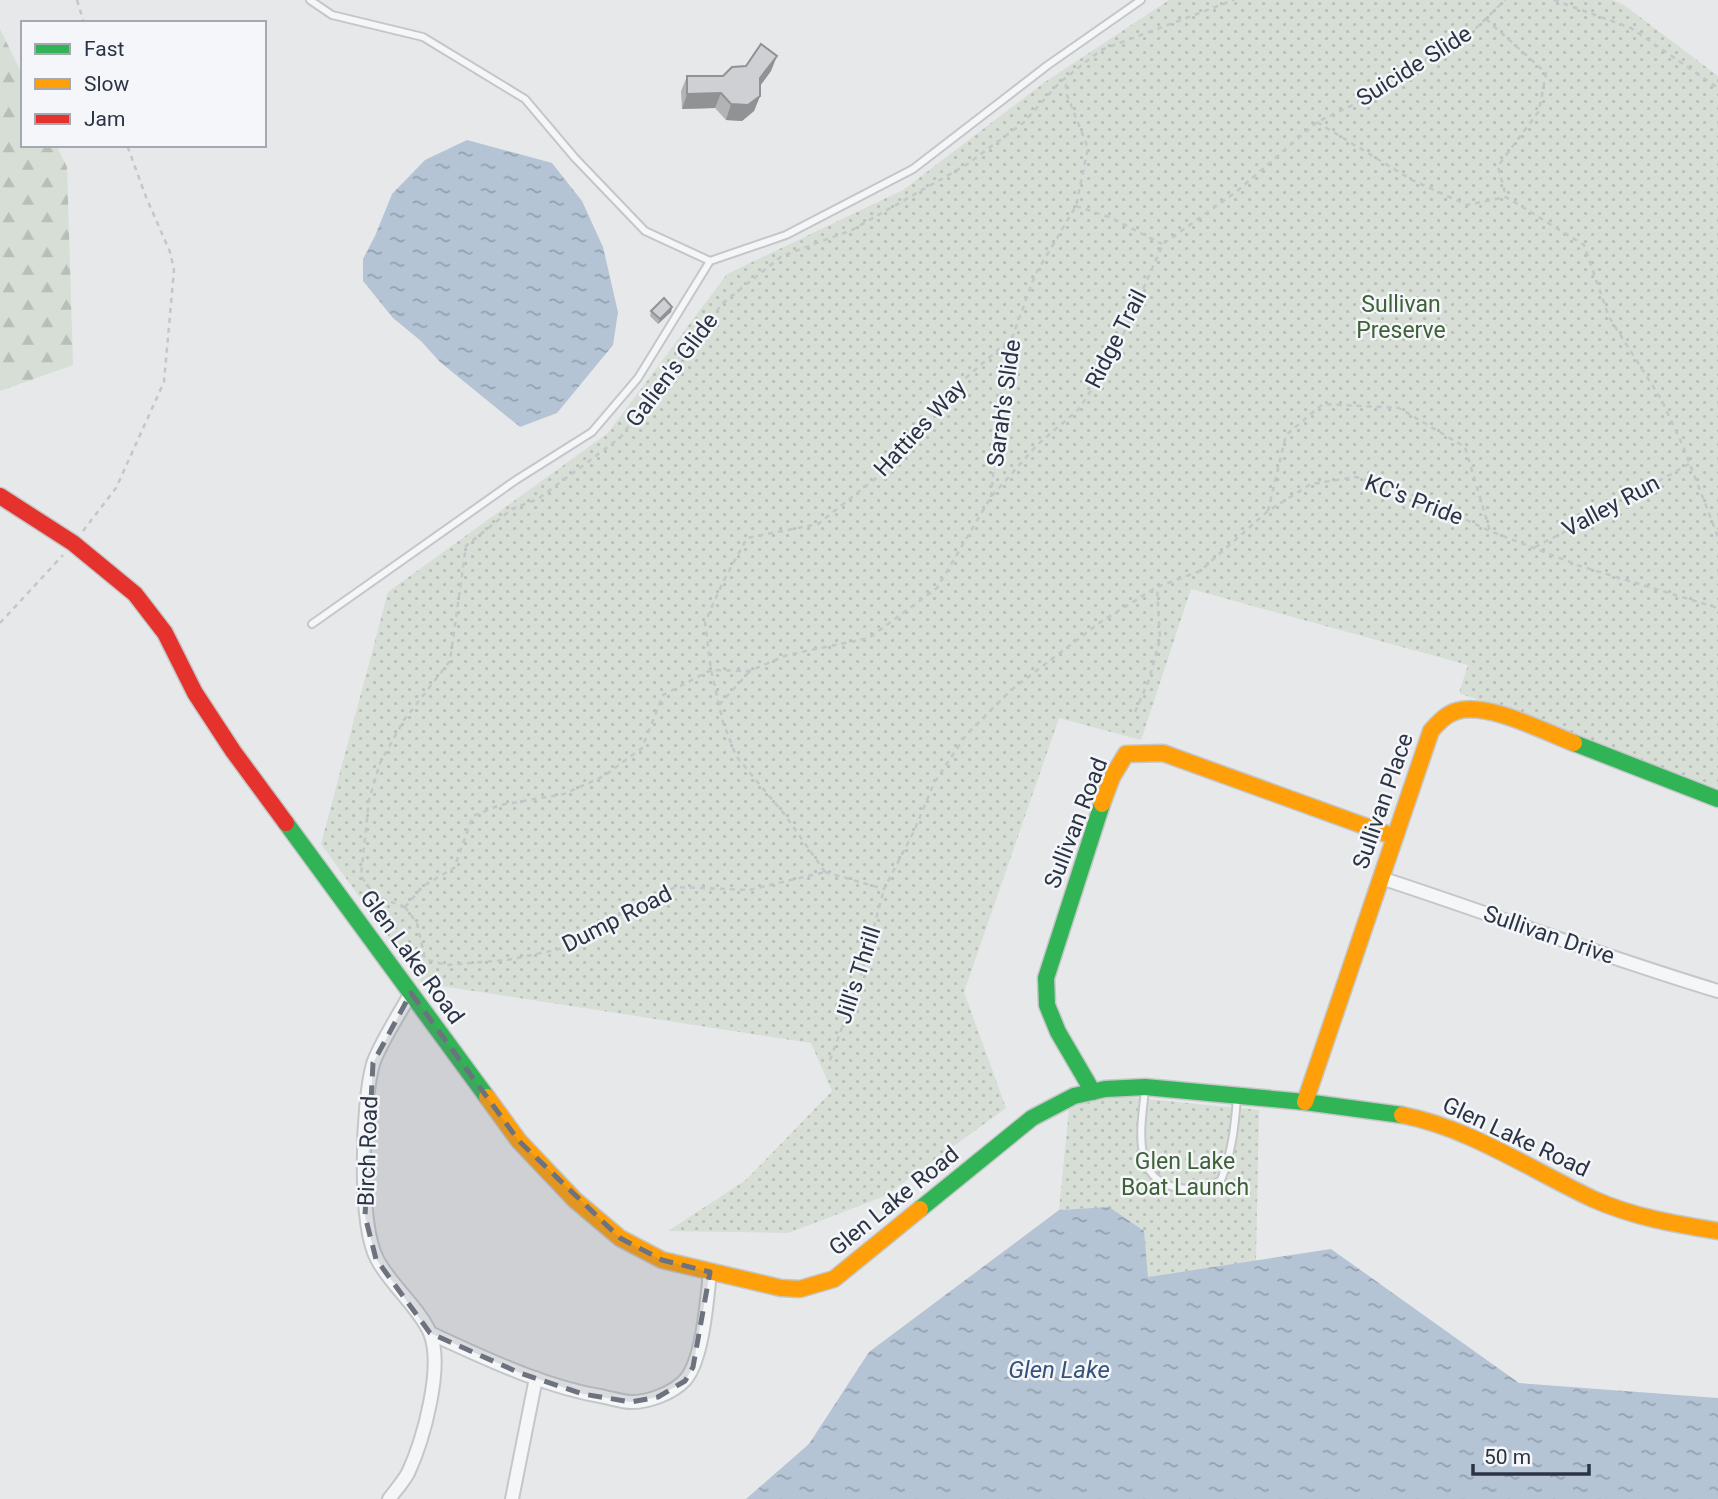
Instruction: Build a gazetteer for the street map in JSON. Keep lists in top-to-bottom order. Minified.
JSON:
{"streets":{"street":["Sullivan Place","Sullivan Road","Sullivan Drive","Glen Lake Road","Birch Road"],"path":["Suicide Slide","Ridge Trail","Galien's Glide","Sarah's Slide","Hatties Way","KC's Pride","Valley Run","Dump Road","Jill's Thrill"]},"crossings":[["Ridge Trail","Galien's Glide"],["Ridge Trail","Sarah's Slide"],["Ridge Trail","Hatties Way"],["Ridge Trail","Dump Road"],["Galien's Glide","Sarah's Slide"],["Galien's Glide","Dump Road"],["Sarah's Slide","Hatties Way"],["Hatties Way","Dump Road"],["KC's Pride","Valley Run"],["KC's Pride","Jill's Thrill"],["Sullivan Place","Sullivan Road"],["Sullivan Place","Sullivan Drive"],["Sullivan Place","Glen Lake Road"],["Sullivan Road","Glen Lake Road"],["Glen Lake Road","Birch Road"]],"water":["Glen Lake"],"parks":["Sullivan Preserve","Glen Lake Boat Launch"],"legend":["Fast","Slow","Jam"],"scale_bar":"50 m"}
